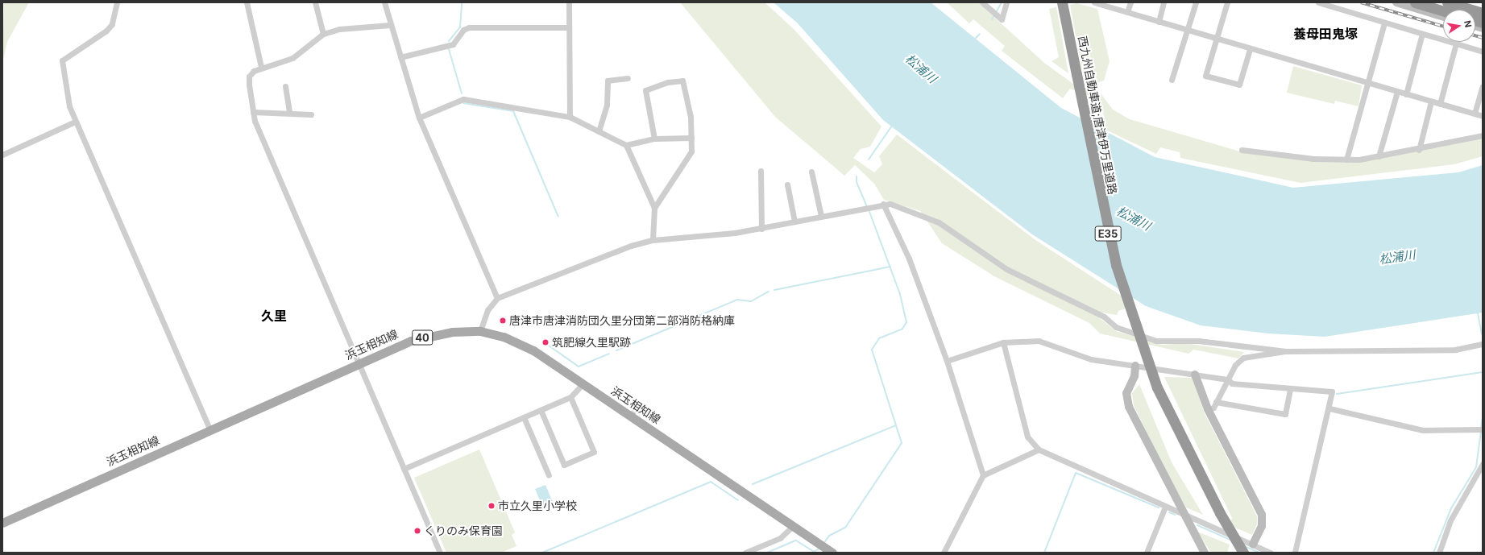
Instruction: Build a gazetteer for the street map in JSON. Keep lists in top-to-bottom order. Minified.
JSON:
{"streets":{"highway":["西九州自動車道;唐津伊万里道路","E35"],"main road":["40","浜玉相知線"]},"districts":["養母田鬼塚","久里"],"water":["松浦川"],"places":["唐津市唐津消防団久里分団第二部消防格納庫","筑肥線久里駅跡","市立久里小学校","くりのみ保育園"],"north":"right"}
